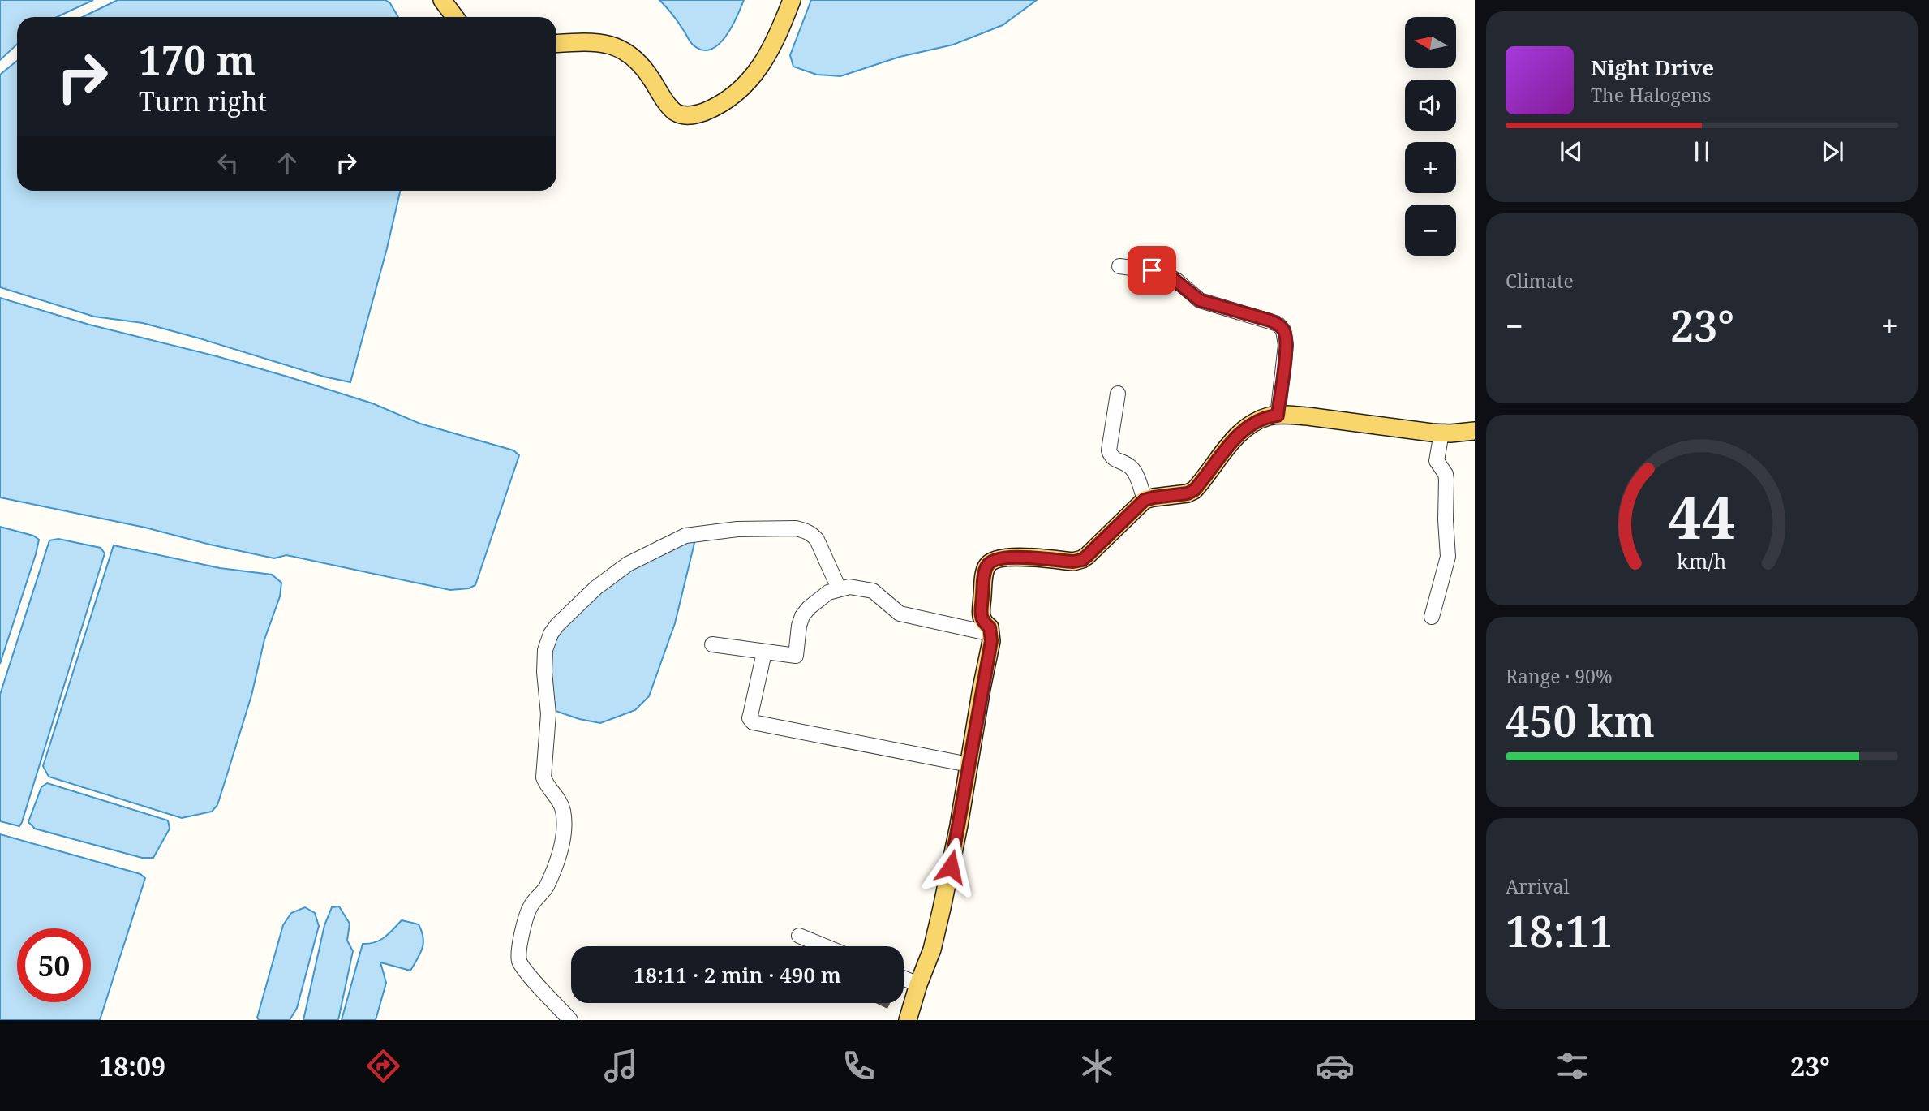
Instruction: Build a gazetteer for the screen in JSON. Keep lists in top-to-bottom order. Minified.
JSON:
{"north":"left","page":{"map_buttons":["+","−"],"turn":["170 m","Turn right"],"song":["Night Drive","The Halogens"],"tile":["Climate",["Range · 90%","450 km"],["Arrival","18:11"]],"heat":["−","23°","+"],"limit":"50","trip":"18:11 · 2 min · 490 m","tabs":["18:09","23°"],"gauge":["44","km/h"]}}
